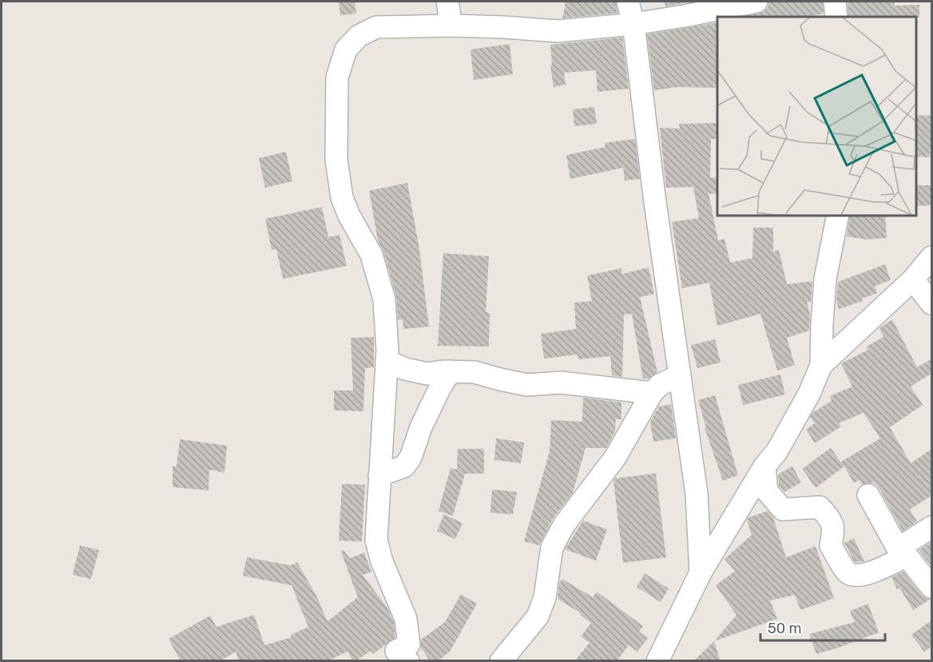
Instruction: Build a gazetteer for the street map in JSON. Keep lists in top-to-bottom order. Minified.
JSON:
{"scale_bar":"50 m"}
